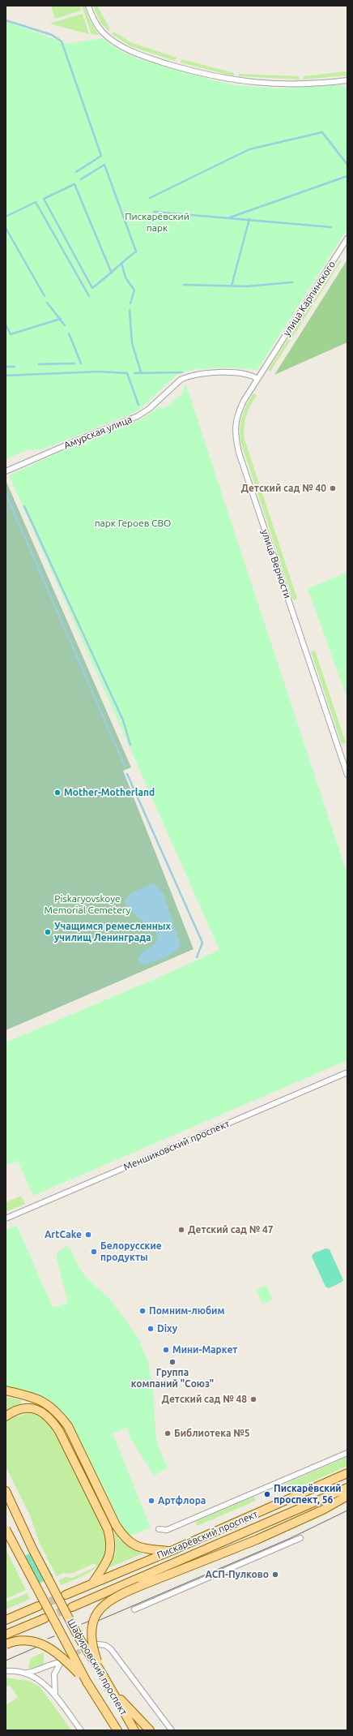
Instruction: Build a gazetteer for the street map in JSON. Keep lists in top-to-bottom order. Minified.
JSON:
{"streets":{"main road":["Пискарёвский проспект","Шафировский проспект"],"street":["улица Карпинского","Амурская улица","улица Верности","Меншиковский проспект"]},"crossings":[["улица Карпинского","улица Верности"],["Амурская улица","улица Верности"]],"parks":["Пискарёвский парк","парк Героев СВО","Piskaryovskoye Memorial Cemetery"],"places":["Детский сад № 40","Mother-Motherland","Учащимся ремесленных училищ Ленинграда","Детский сад № 47","ArtCake","Белорусские продукты","Помним-любим","Dixy","Мини-Маркет","Группа компаний \"Союз\"","Детский сад № 48","Библиотека №5","Пискарёвский проспект, 56","Артфлора","АСП-Пулково"]}
